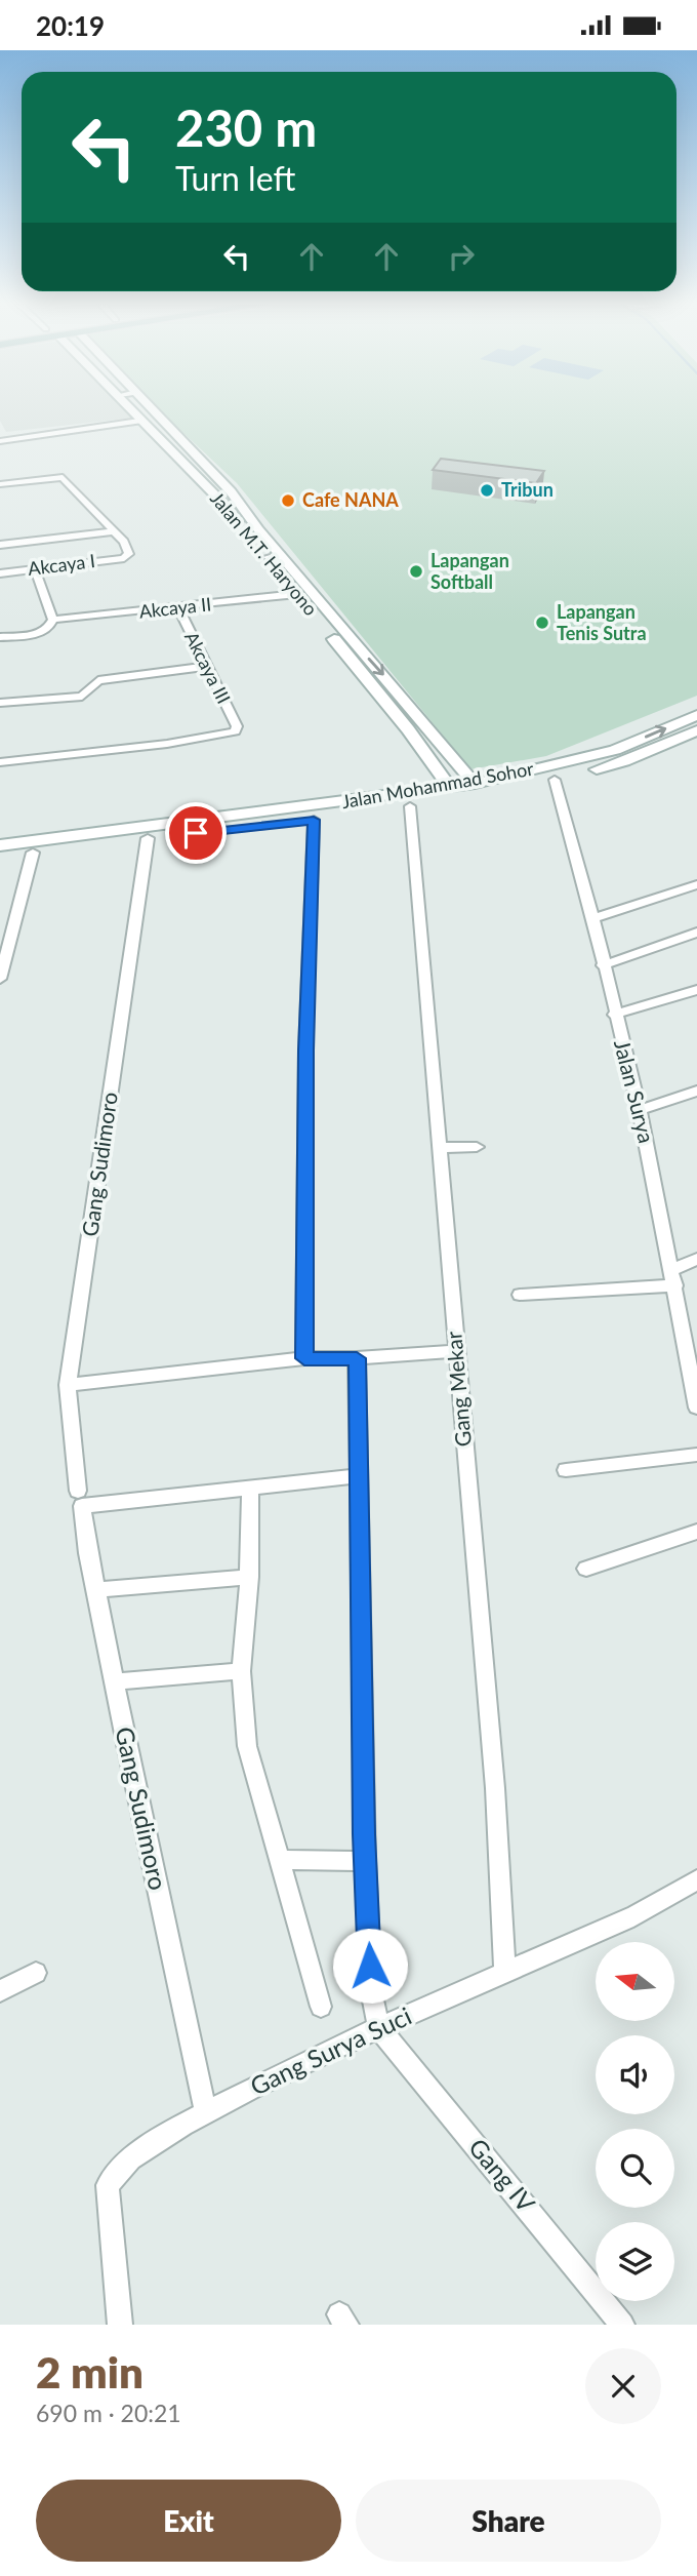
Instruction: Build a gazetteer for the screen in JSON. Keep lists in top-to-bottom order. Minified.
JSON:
{"streets":{"street":["Jalan M.T. Haryono","Akcaya I","Akcaya II","Akcaya III","Jalan Mohammad Sohor","Jalan Surya","Gang Sudimoro","Gang Mekar","Gang Surya Suci","Gang IV"]},"crossings":[["Jalan M.T. Haryono","Akcaya II"],["Jalan M.T. Haryono","Jalan Mohammad Sohor"],["Akcaya II","Akcaya III"],["Jalan Mohammad Sohor","Jalan Surya"],["Jalan Mohammad Sohor","Gang Sudimoro"],["Jalan Mohammad Sohor","Gang Mekar"],["Gang Sudimoro","Gang Surya Suci"],["Gang Mekar","Gang Surya Suci"],["Gang Surya Suci","Gang IV"]],"places":["Tribun","Cafe NANA","Lapangan Softball","Lapangan Tenis Sutra"],"north":"left","page":{"status":"20:19","turn":["230 m","Turn left"],"heading":["2 min","690 m · 20:21"],"buttons":["Exit","Share"]}}
